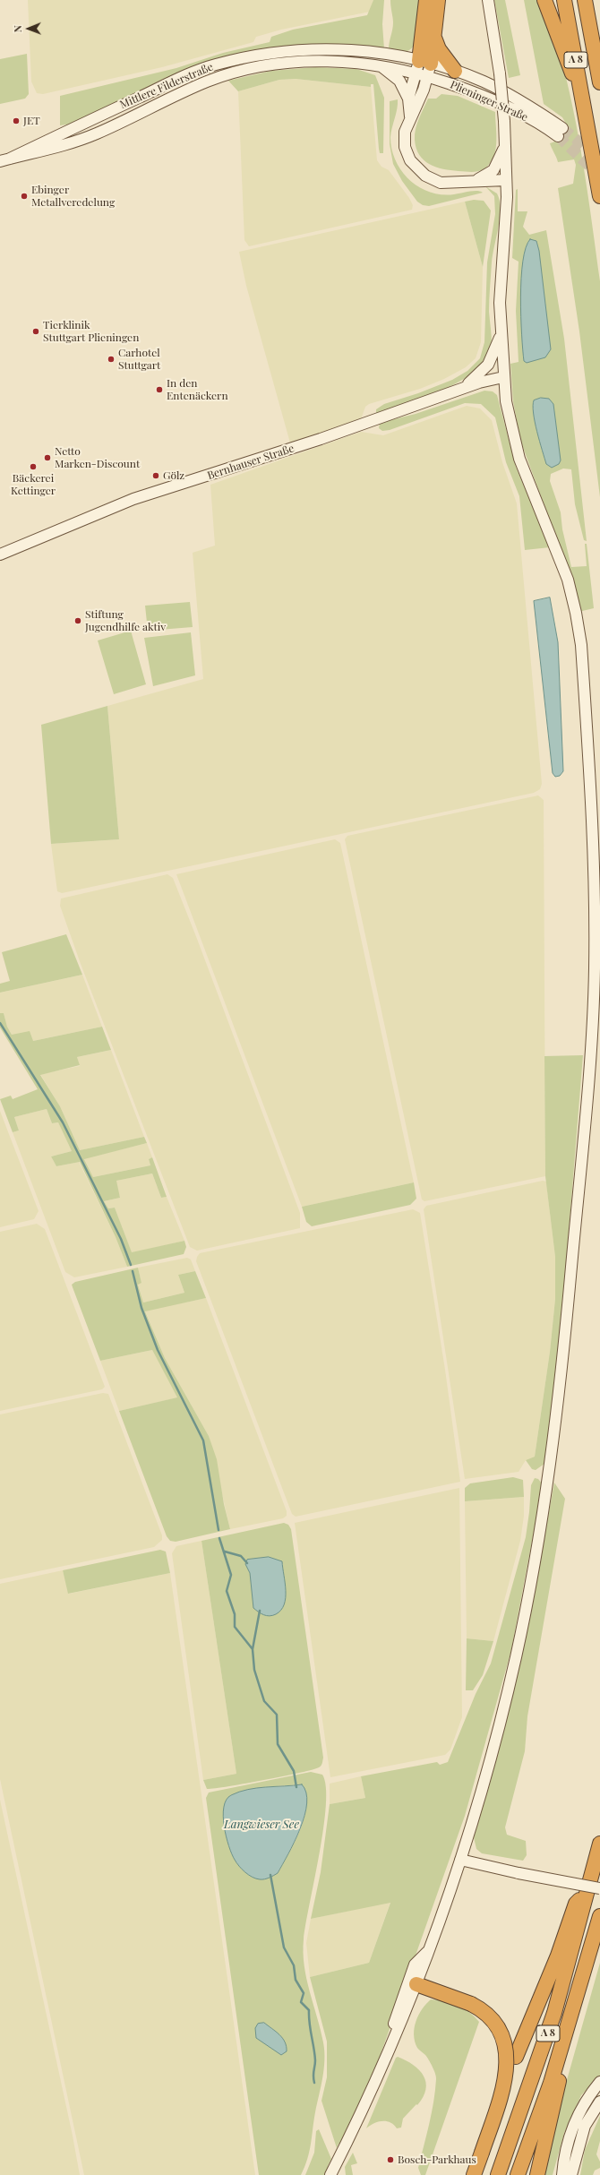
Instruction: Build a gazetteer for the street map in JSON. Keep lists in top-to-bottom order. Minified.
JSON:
{"streets":{"highway":["A 8"],"main road":["Mittlere Filderstraße","Plieninger Straße","Bernhauser Straße"]},"crossings":[["Mittlere Filderstraße","Plieninger Straße"]],"water":["Langwieser See"],"places":["JET","Ebinger Metallveredelung","Tierklinik Stuttgart Plieningen","Carhotel Stuttgart","In den Entenäckern","Netto Marken-Discount","Bäckerei Kettinger","Gölz","Stiftung Jugendhilfe aktiv","Bosch-Parkhaus"],"north":"left"}
